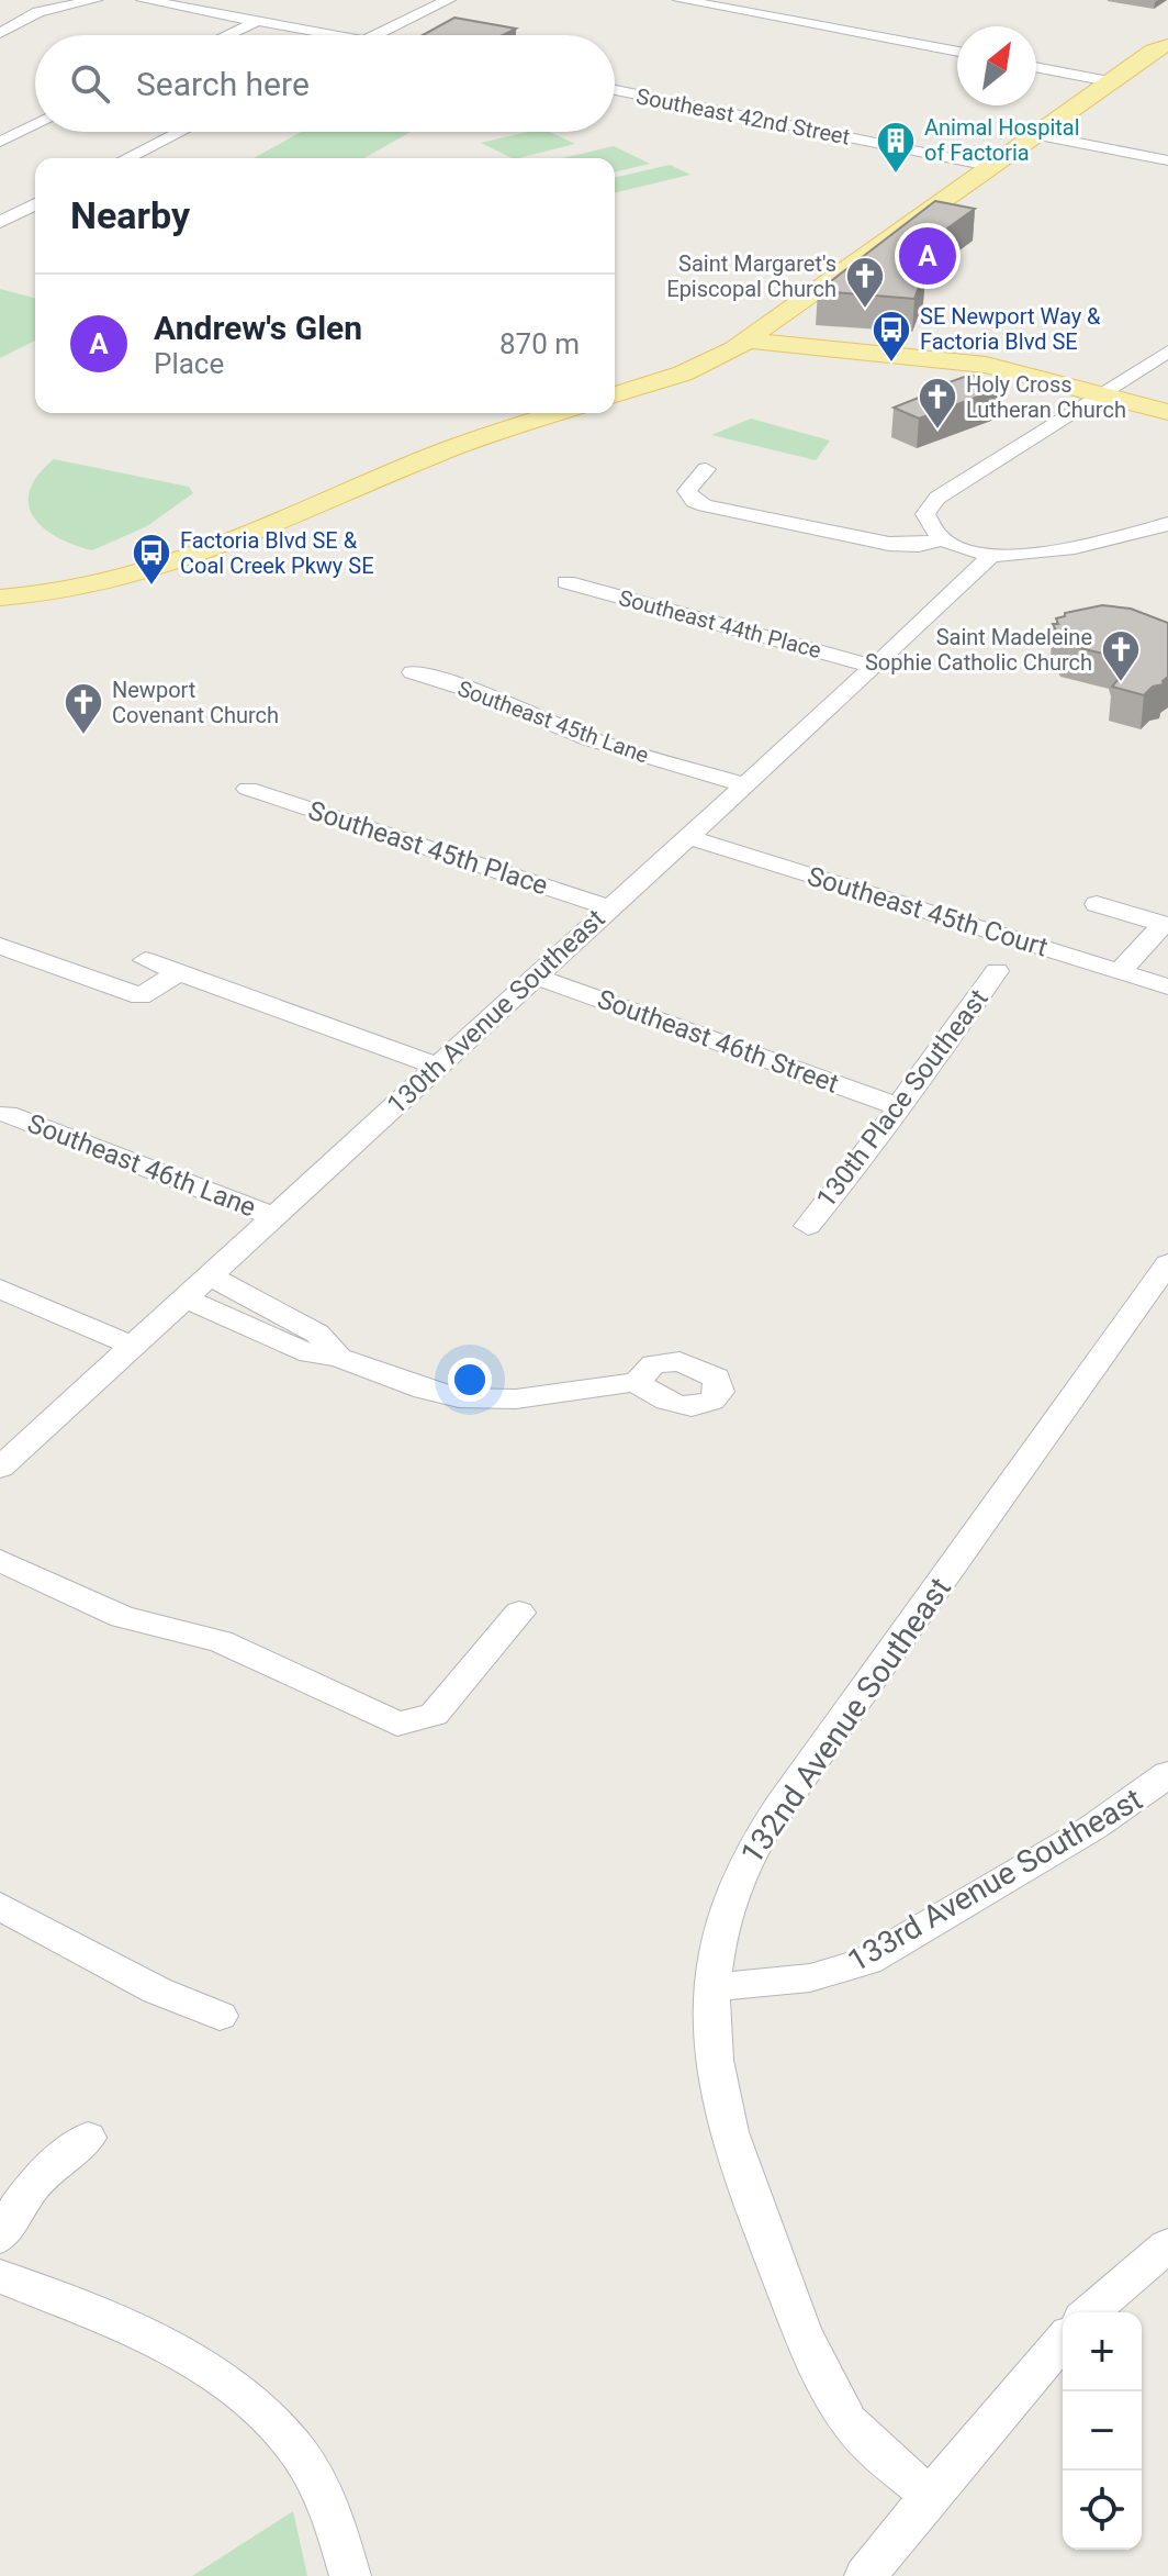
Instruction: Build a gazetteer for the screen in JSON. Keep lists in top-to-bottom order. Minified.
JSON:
{"streets":{"street":["Southeast 42nd Street","Southeast 44th Place","Southeast 45th Lane","Southeast 45th Place","Southeast 45th Court","130th Avenue Southeast","Southeast 46th Street","130th Place Southeast","Southeast 46th Lane","132nd Avenue Southeast","133rd Avenue Southeast"]},"crossings":[["Southeast 44th Place","130th Avenue Southeast"],["Southeast 45th Lane","130th Avenue Southeast"],["Southeast 45th Place","130th Avenue Southeast"],["Southeast 45th Court","130th Avenue Southeast"],["130th Avenue Southeast","Southeast 46th Street"],["130th Avenue Southeast","Southeast 46th Lane"],["Southeast 46th Street","130th Place Southeast"],["132nd Avenue Southeast","133rd Avenue Southeast"]],"places":{"building":["Animal Hospital of Factoria"],"church":["Saint Margaret's Episcopal Church","Holy Cross Lutheran Church","Saint Madeleine Sophie Catholic Church","Newport Covenant Church"],"bus stop":["SE Newport Way & Factoria Blvd SE","Factoria Blvd SE & Coal Creek Pkwy SE"]},"north":"top right","page":{"search":"Search here","heading":"Nearby","pins":"A","list":[{"mark":"A","name":"Andrew's Glen","note":"Place","value":"870 m"}],"map_buttons":["+","−"]}}
